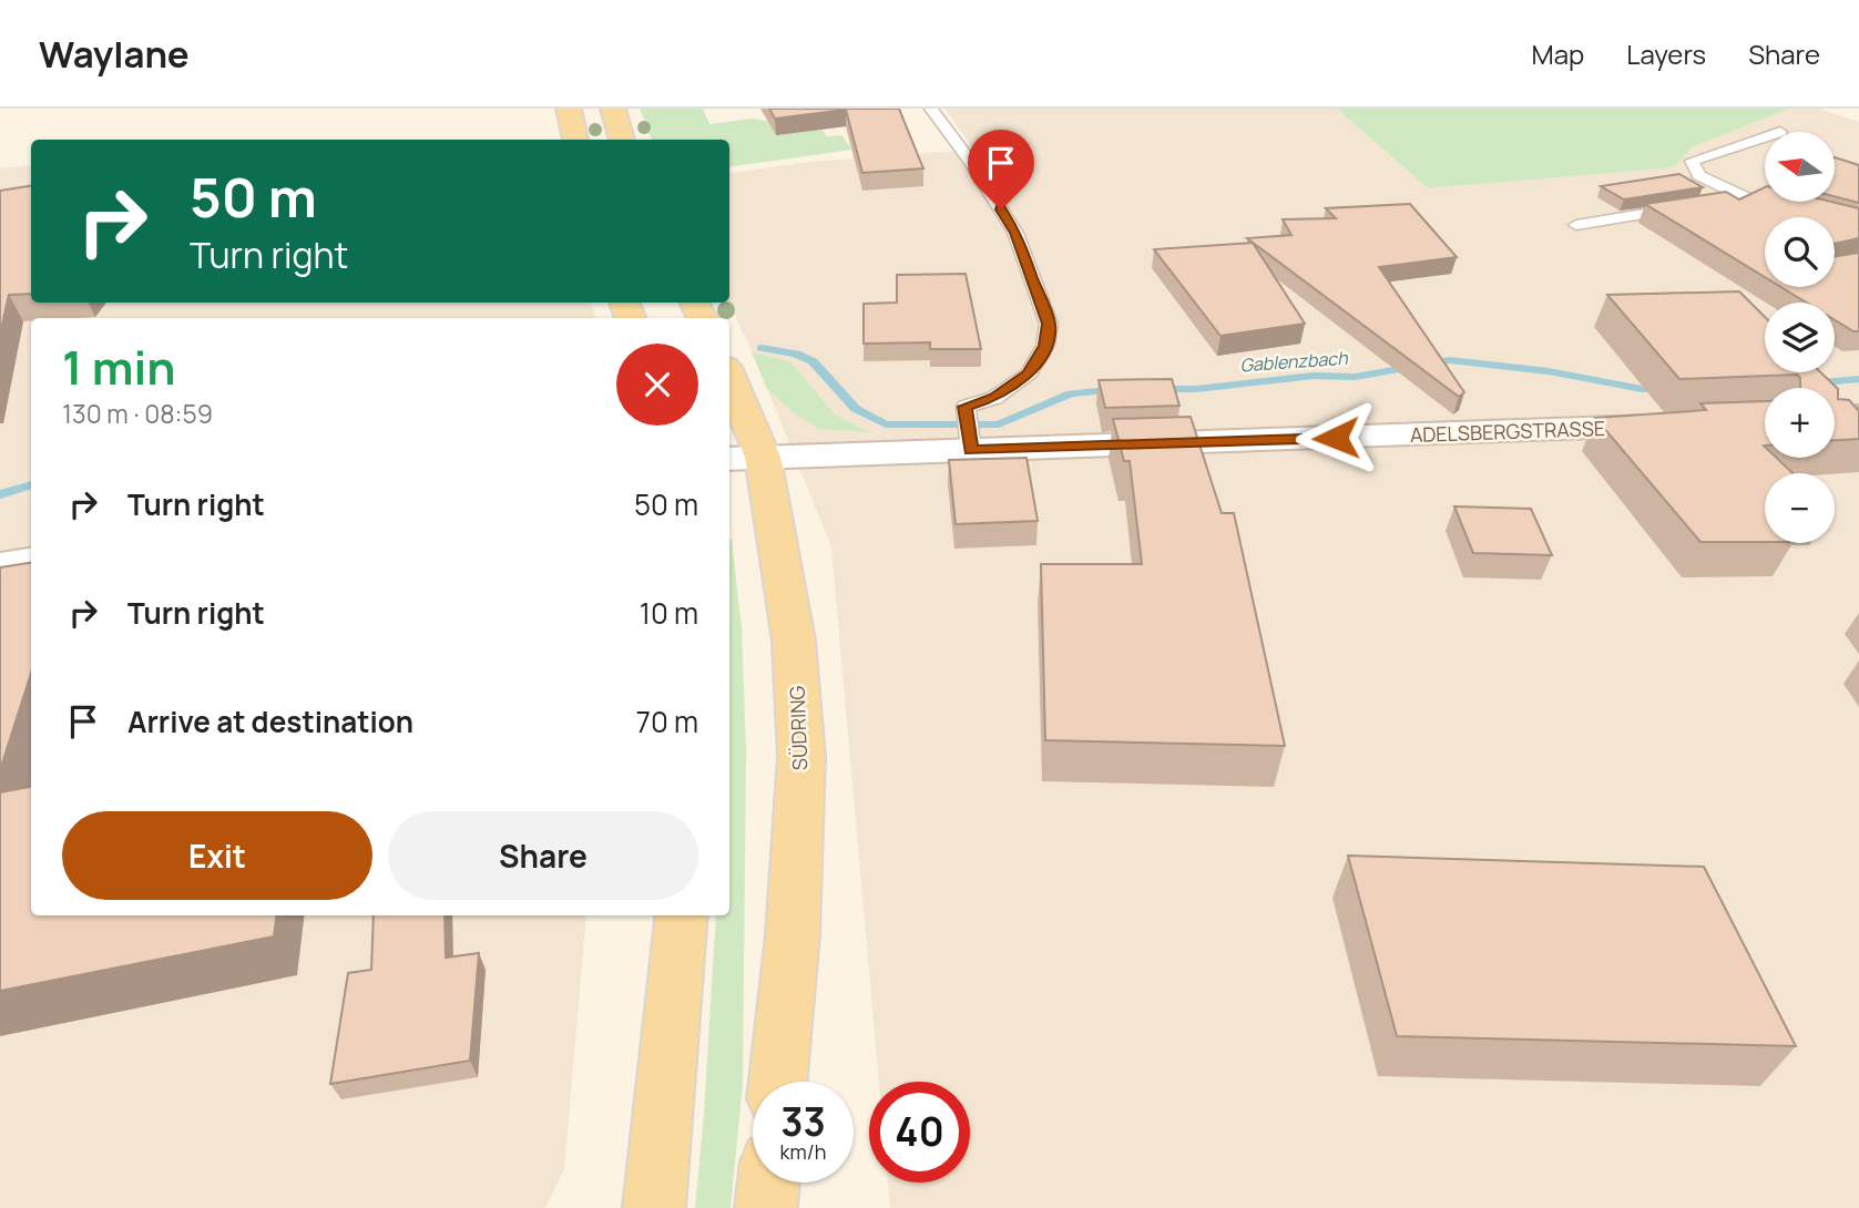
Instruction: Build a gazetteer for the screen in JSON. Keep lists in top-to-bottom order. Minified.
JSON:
{"streets":{"main road":["SÜDRING"],"street":["ADELSBERGSTRASSE"]},"crossings":[["ADELSBERGSTRASSE","SÜDRING"]],"water":["Gablenzbach"],"north":"left","page":{"header":"Waylane","nav":["Map","Layers","Share"],"map_buttons":["+","−"],"turn":["50 m","Turn right"],"heading":["1 min","130 m · 08:59"],"list":[{"name":"Turn right","value":"50 m"},{"name":"Turn right","value":"10 m"},{"name":"Arrive at destination","value":"70 m"}],"buttons":["Exit","Share"],"speed":"33 km/h","limit":"40"}}
